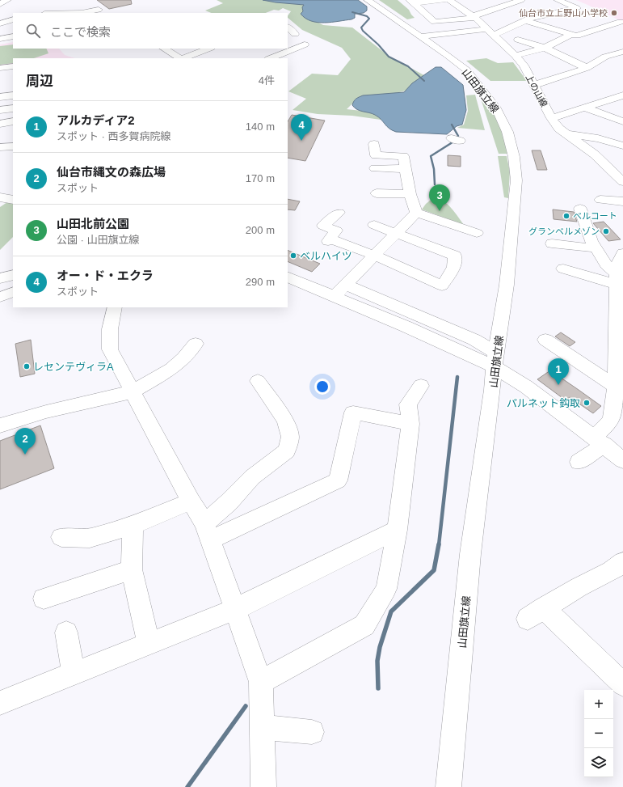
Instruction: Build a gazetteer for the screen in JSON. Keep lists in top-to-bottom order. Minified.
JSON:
{"streets":{"street":["山田旗立線","上の山線"]},"places":["仙台市立上野山小学校","ベルコート","グランベルメゾン","ベルハイツ","レセンテヴィラA","パルネット鈎取"],"page":{"search":"ここで検索","heading":["周辺","4件"],"list":[{"mark":"1","name":"アルカディア2","note":"スポット · 西多賀病院線","value":"140 m"},{"mark":"2","name":"仙台市縄文の森広場","note":"スポット","value":"170 m"},{"mark":"3","name":"山田北前公園","note":"公園 · 山田旗立線","value":"200 m"},{"mark":"4","name":"オー・ド・エクラ","note":"スポット","value":"290 m"}],"pins":["4","3","1","2"],"map_buttons":["+","−"]}}
